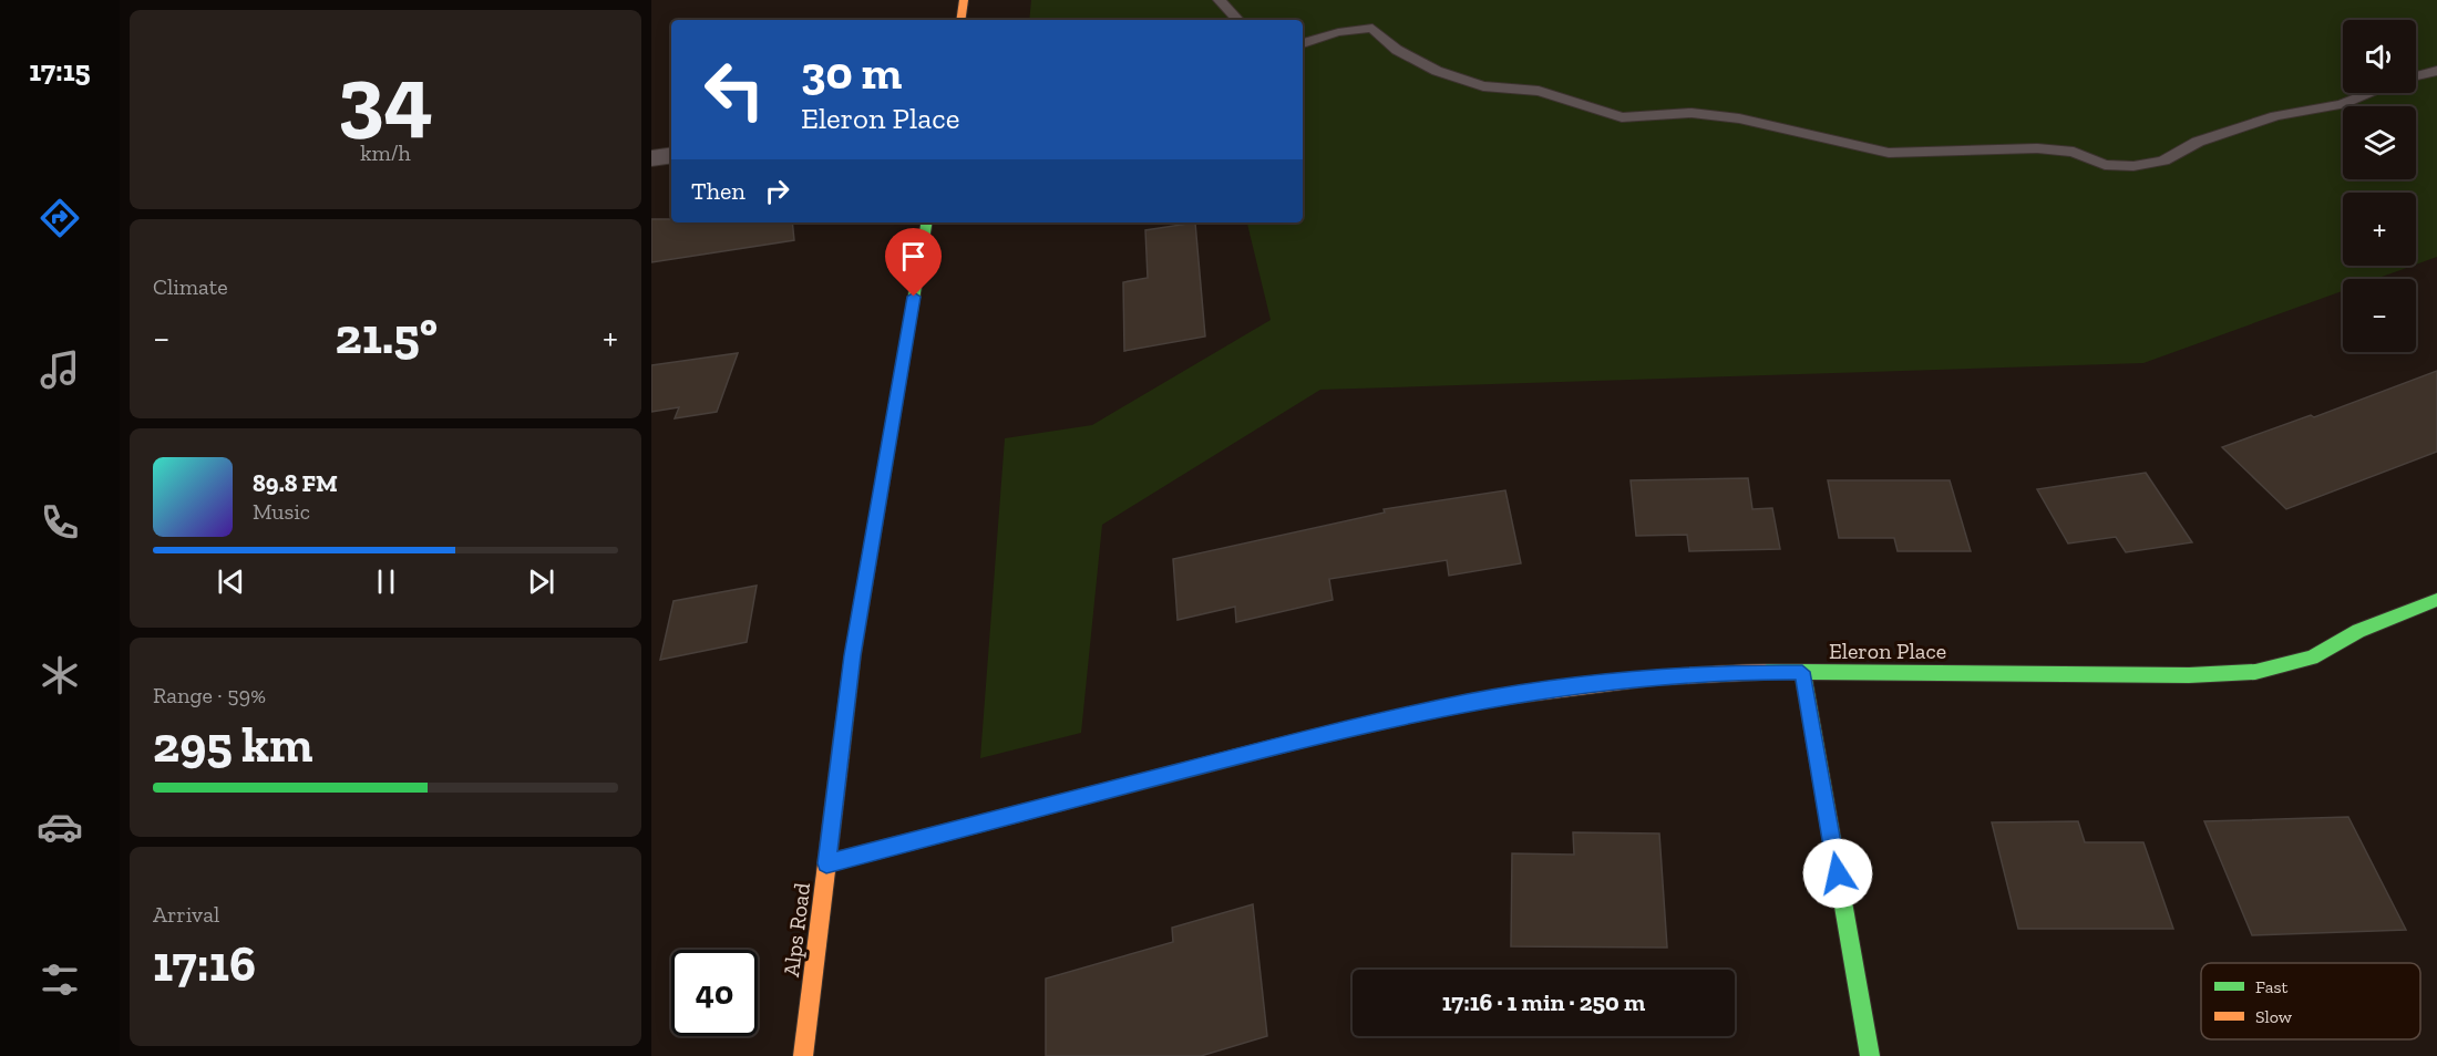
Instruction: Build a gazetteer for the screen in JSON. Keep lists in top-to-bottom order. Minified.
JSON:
{"streets":{"street":["Eleron Place","Alps Road"]},"crossings":[["Eleron Place","Alps Road"]],"legend":["Fast","Slow"],"page":{"tabs":"17:15","tile":[["34","km/h"],"Climate",["Range · 59%","295 km"],["Arrival","17:16"]],"map_buttons":["+","−"],"turn":["30 m","Eleron Place"],"then":"Then","heat":["−","21.5°","+"],"song":["89.8 FM","Music"],"limit":"40","trip":"17:16 · 1 min · 250 m"}}
